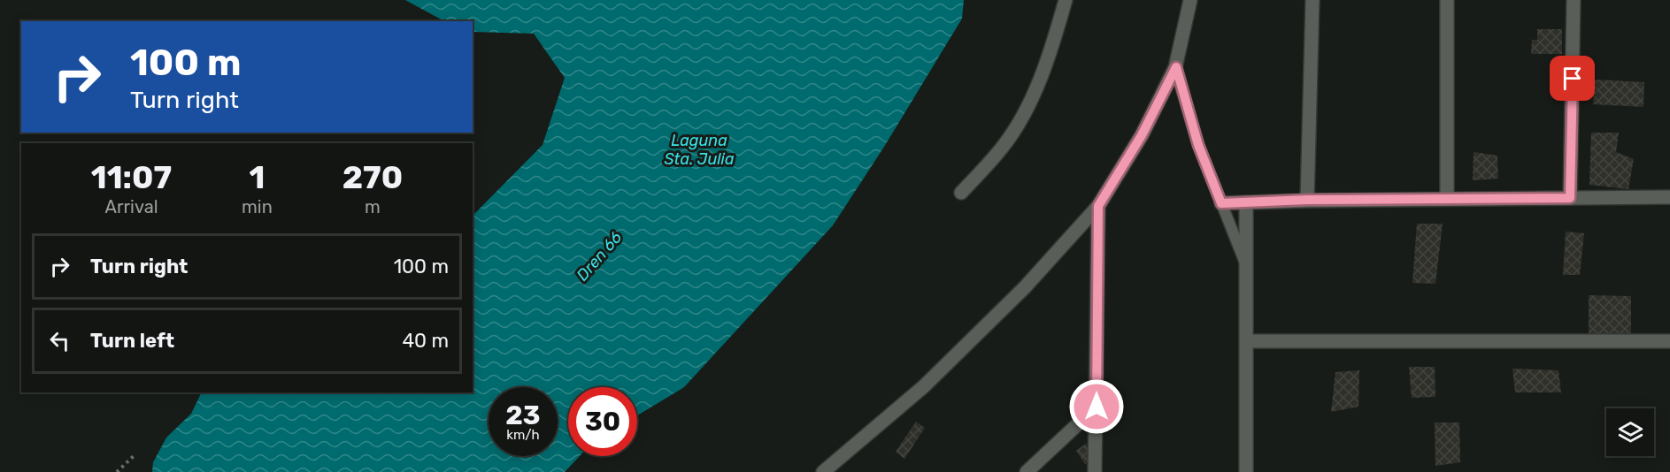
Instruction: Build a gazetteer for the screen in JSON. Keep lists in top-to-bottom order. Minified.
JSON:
{"water":["Laguna Sta. Julia","Dren 66"],"page":{"turn":["100 m","Turn right"],"eta":["11:07","Arrival","1","min","270","m"],"list":[{"name":"Turn right","value":"100 m"},{"name":"Turn left","value":"40 m"}],"speed":"23 km/h","limit":"30"}}
